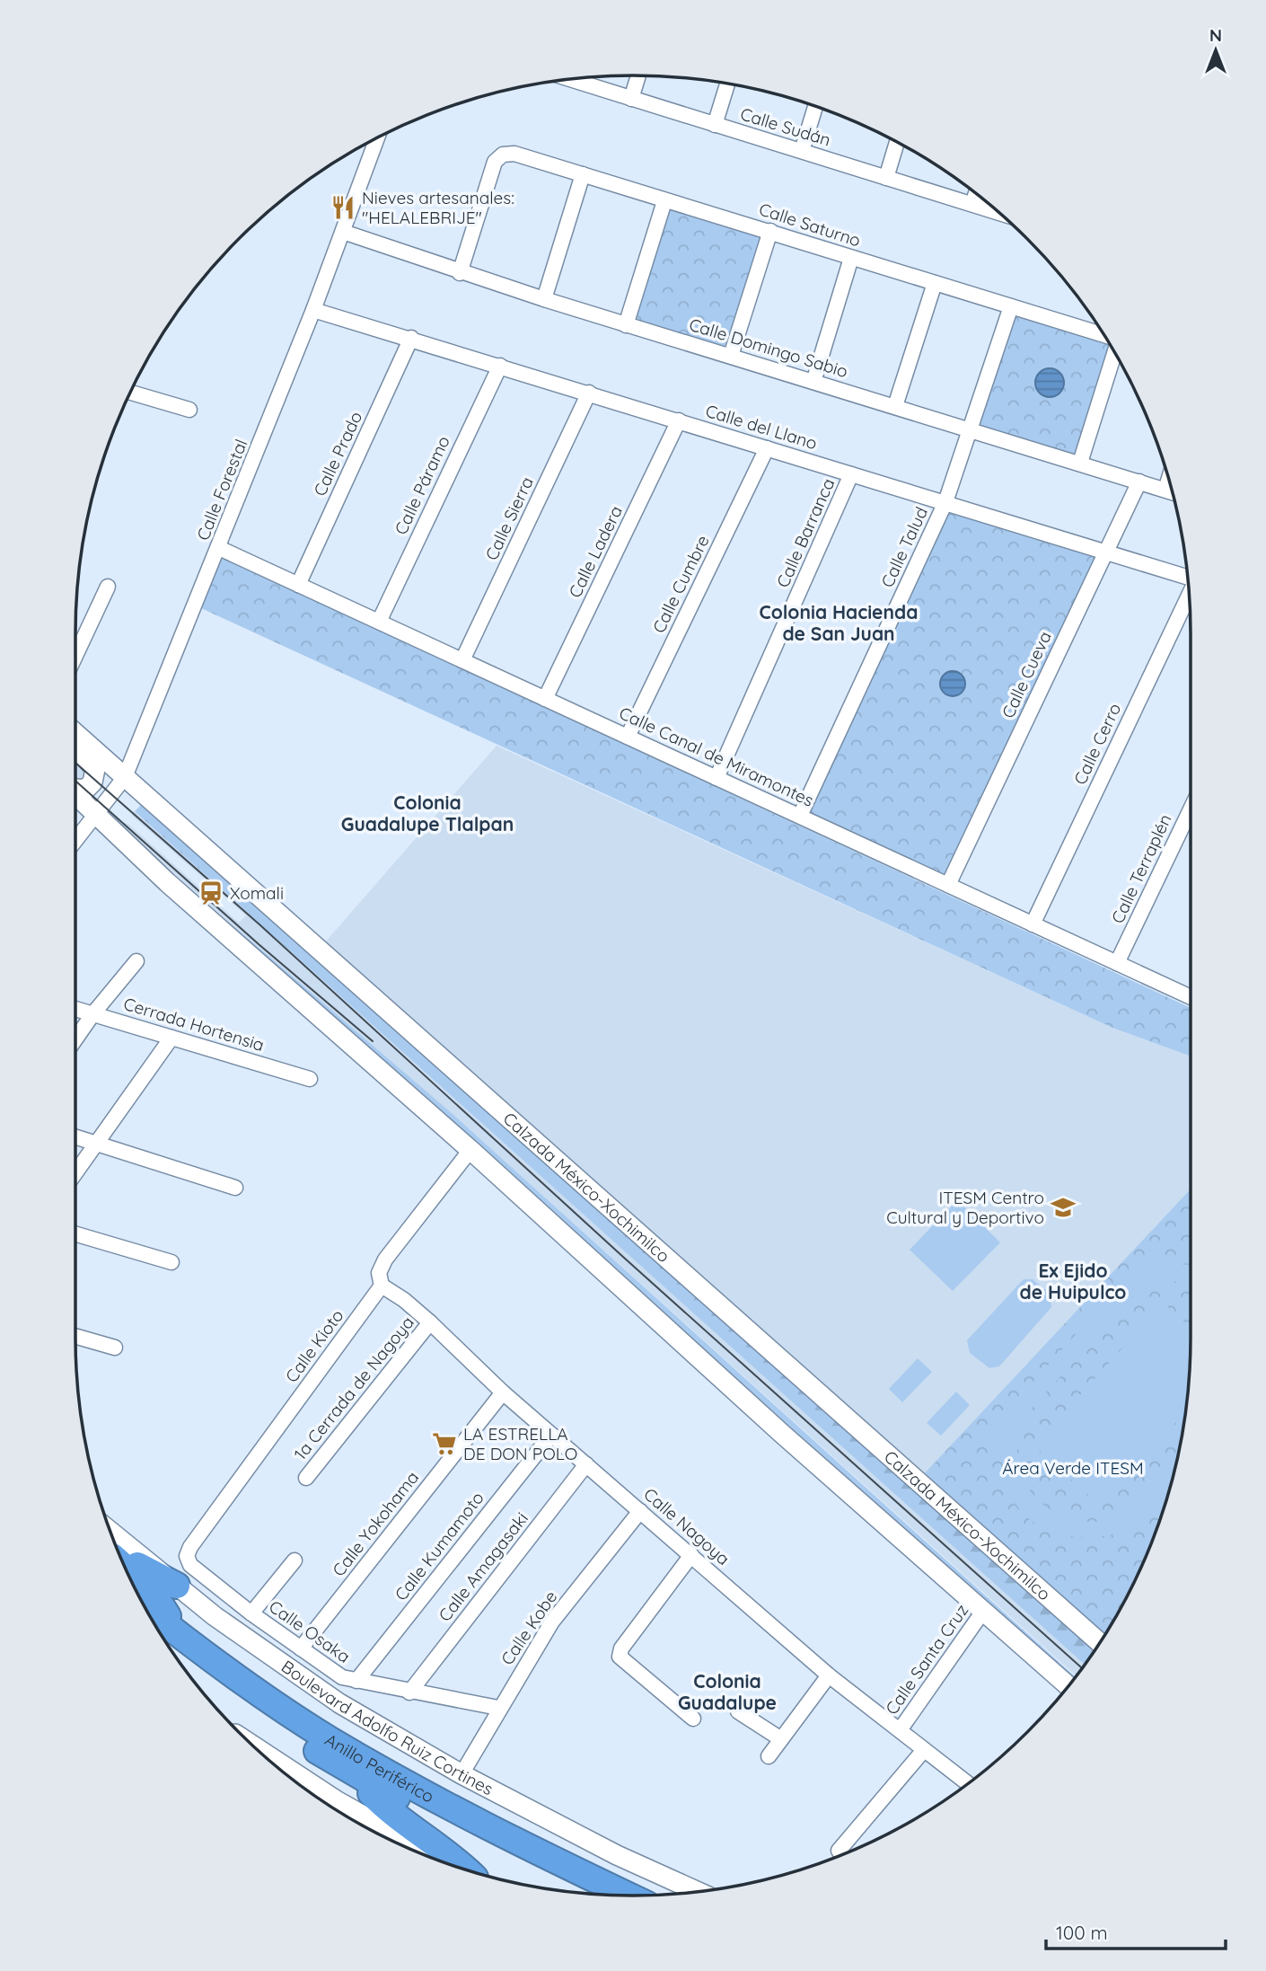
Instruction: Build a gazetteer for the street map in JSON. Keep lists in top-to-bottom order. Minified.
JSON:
{"streets":{"highway":["Anillo Periférico"],"main road":["Calzada México-Xochimilco","Boulevard Adolfo Ruiz Cortines"],"street":["Calle Sudán","Calle Saturno","Calle Domingo Sabio","Calle del Llano","Calle Prado","Calle Páramo","Calle Forestal","Calle Sierra","Calle Barranca","Calle Talud","Calle Ladera","Calle Cumbre","Calle Cueva","Calle Cerro","Calle Canal de Miramontes","Calle Terraplén","Cerrada Hortensia","Calle Kioto","1a Cerrada de Nagoya","Calle Yokohama","Calle Nagoya","Calle Kumamoto","Calle Amagasaki","Calle Kobe","Calle Osaka","Calle Santa Cruz"]},"crossings":[["Calle Saturno","Calle Domingo Sabio"],["Calle Saturno","Calle Talud"],["Calle Domingo Sabio","Calle Forestal"],["Calle Domingo Sabio","Calle Talud"],["Calle Domingo Sabio","Calle Cueva"],["Calle del Llano","Calle Prado"],["Calle del Llano","Calle Páramo"],["Calle del Llano","Calle Forestal"],["Calle del Llano","Calle Sierra"],["Calle del Llano","Calle Barranca"],["Calle del Llano","Calle Talud"],["Calle del Llano","Calle Ladera"],["Calle del Llano","Calle Cumbre"],["Calle del Llano","Calle Cueva"],["Calle Prado","Calle Canal de Miramontes"],["Calle Páramo","Calle Canal de Miramontes"],["Calle Forestal","Calle Canal de Miramontes"],["Calle Forestal","Calzada México-Xochimilco"],["Calle Sierra","Calle Canal de Miramontes"],["Calle Barranca","Calle Canal de Miramontes"],["Calle Talud","Calle Canal de Miramontes"],["Calle Ladera","Calle Canal de Miramontes"],["Calle Cumbre","Calle Canal de Miramontes"],["Calle Cueva","Calle Canal de Miramontes"],["Calle Cerro","Calle Canal de Miramontes"],["Calle Canal de Miramontes","Calle Terraplén"],["Calle Kioto","Calle Nagoya"],["Calle Kioto","Calle Osaka"],["Calle Kioto","Boulevard Adolfo Ruiz Cortines"],["1a Cerrada de Nagoya","Calle Nagoya"],["Calle Yokohama","Calle Nagoya"],["Calle Yokohama","Calle Osaka"],["Calle Nagoya","Calle Kumamoto"],["Calle Nagoya","Calle Amagasaki"],["Calle Nagoya","Calle Kobe"],["Calle Nagoya","Calle Santa Cruz"],["Calle Kumamoto","Calle Osaka"],["Calle Amagasaki","Calle Osaka"],["Calle Kobe","Calle Osaka"],["Calle Kobe","Boulevard Adolfo Ruiz Cortines"],["Calle Osaka","Boulevard Adolfo Ruiz Cortines"]],"districts":["Colonia Hacienda de San Juan","Colonia Guadalupe Tlalpan","Ex Ejido de Huipulco","Colonia Guadalupe"],"parks":["Área Verde ITESM"],"places":{"restaurant":["Nieves artesanales: \"HELALEBRIJE\""],"station":["Xomali"],"school or university":["ITESM Centro Cultural y Deportivo"],"supermarket":["LA ESTRELLA DE DON POLO"]},"scale_bar":"100 m","north":"top"}
